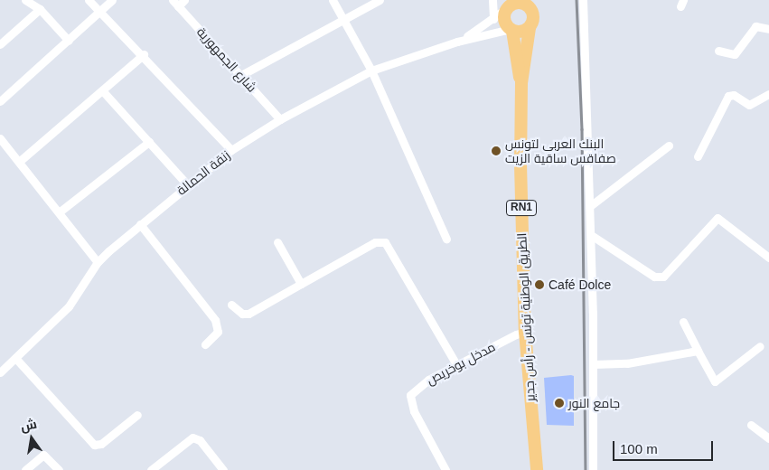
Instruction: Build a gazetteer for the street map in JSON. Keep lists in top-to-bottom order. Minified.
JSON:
{"streets":{"main road":["RN1","الطريق الوطنية تونس - رأس جدير"],"street":["شارع الجمهورية","زنقة الحمالة","مدخل بوخريص"]},"crossings":[["شارع الجمهورية","زنقة الحمالة"],["RN1","الطريق الوطنية تونس - رأس جدير"],["الطريق الوطنية تونس - رأس جدير","مدخل بوخريص"]],"places":["البنك العربي لتونس صفاقس ساقية الزيت","Café Dolce","جامع النور"],"scale_bar":"100 m","north":"top"}
